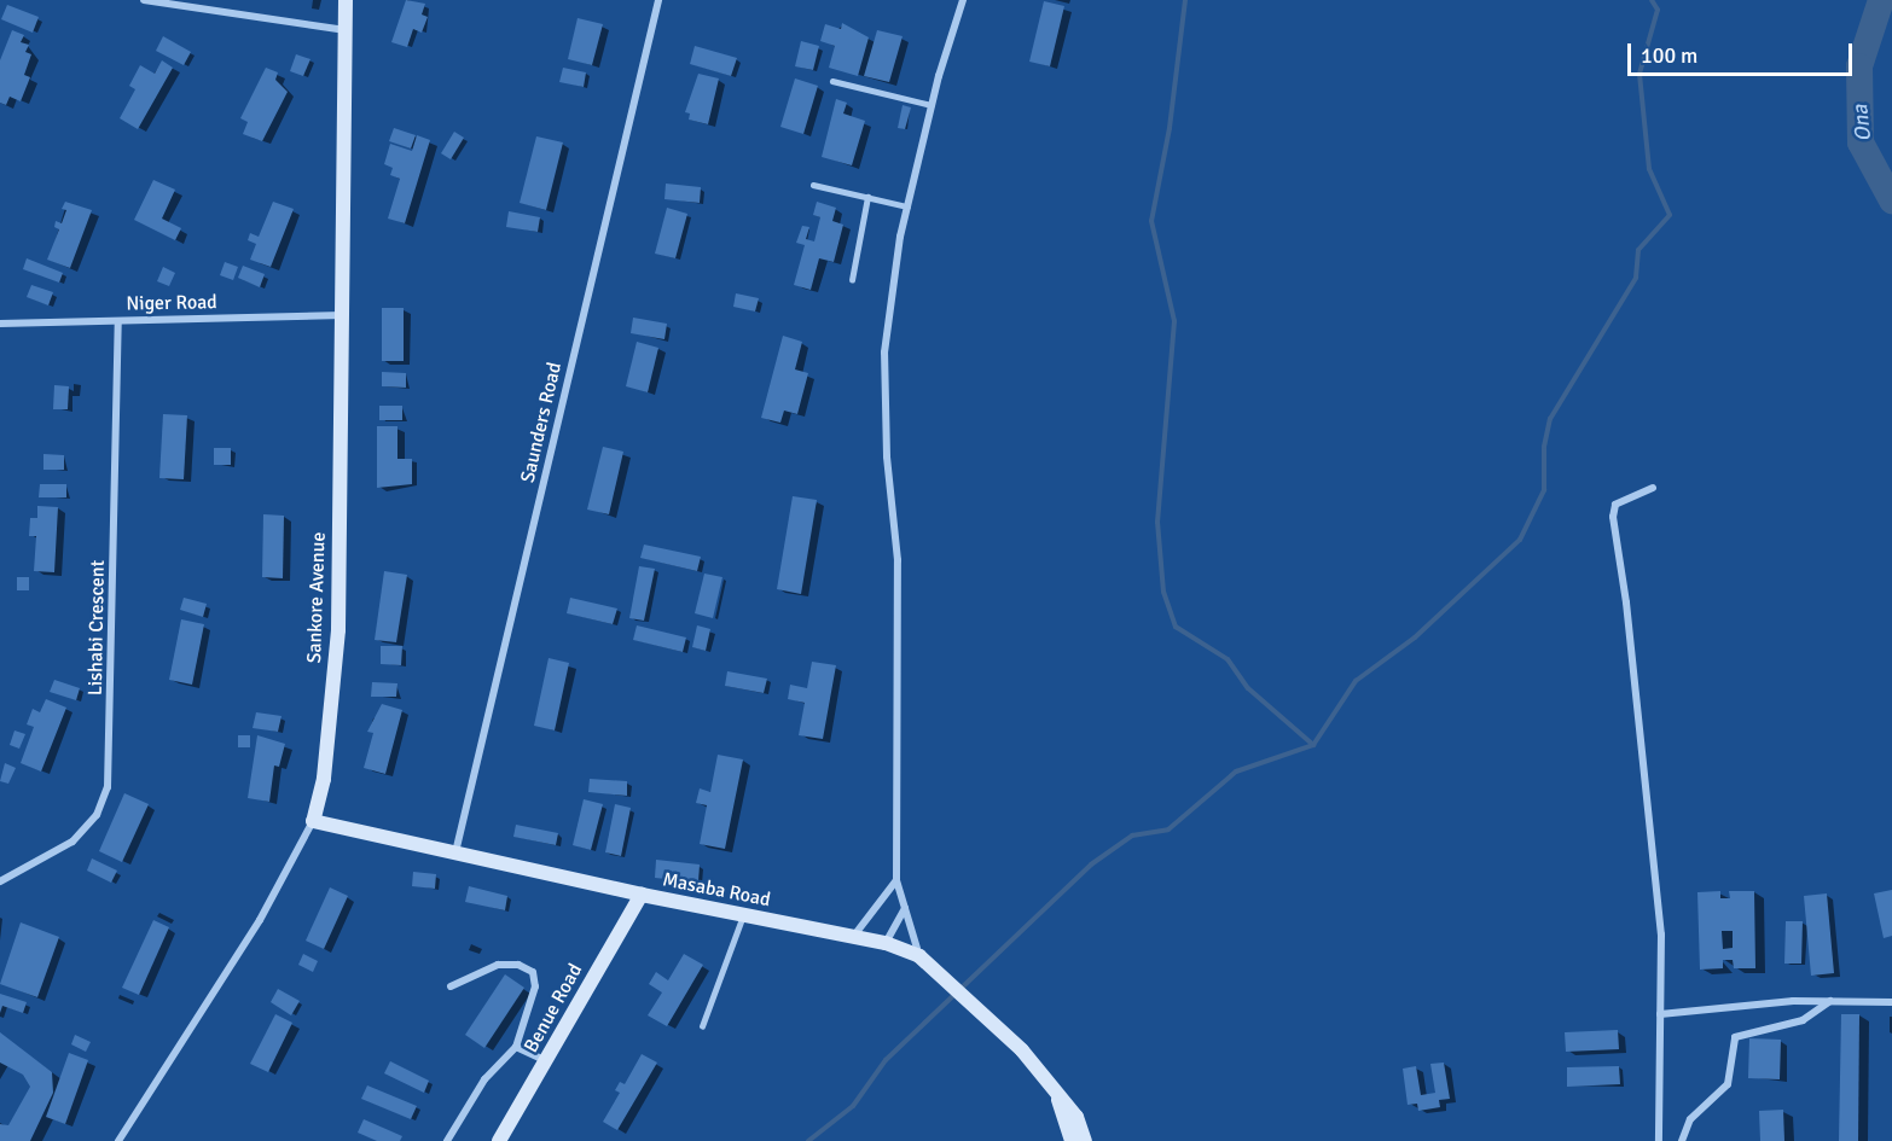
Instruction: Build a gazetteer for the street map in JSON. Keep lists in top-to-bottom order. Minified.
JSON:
{"streets":{"street":["Niger Road","Saunders Road","Sankore Avenue","Lishabi Crescent","Masaba Road","Benue Road"]},"crossings":[["Niger Road","Sankore Avenue"],["Niger Road","Lishabi Crescent"],["Saunders Road","Masaba Road"],["Sankore Avenue","Masaba Road"],["Masaba Road","Benue Road"]],"water":["Ona"],"scale_bar":"100 m"}
